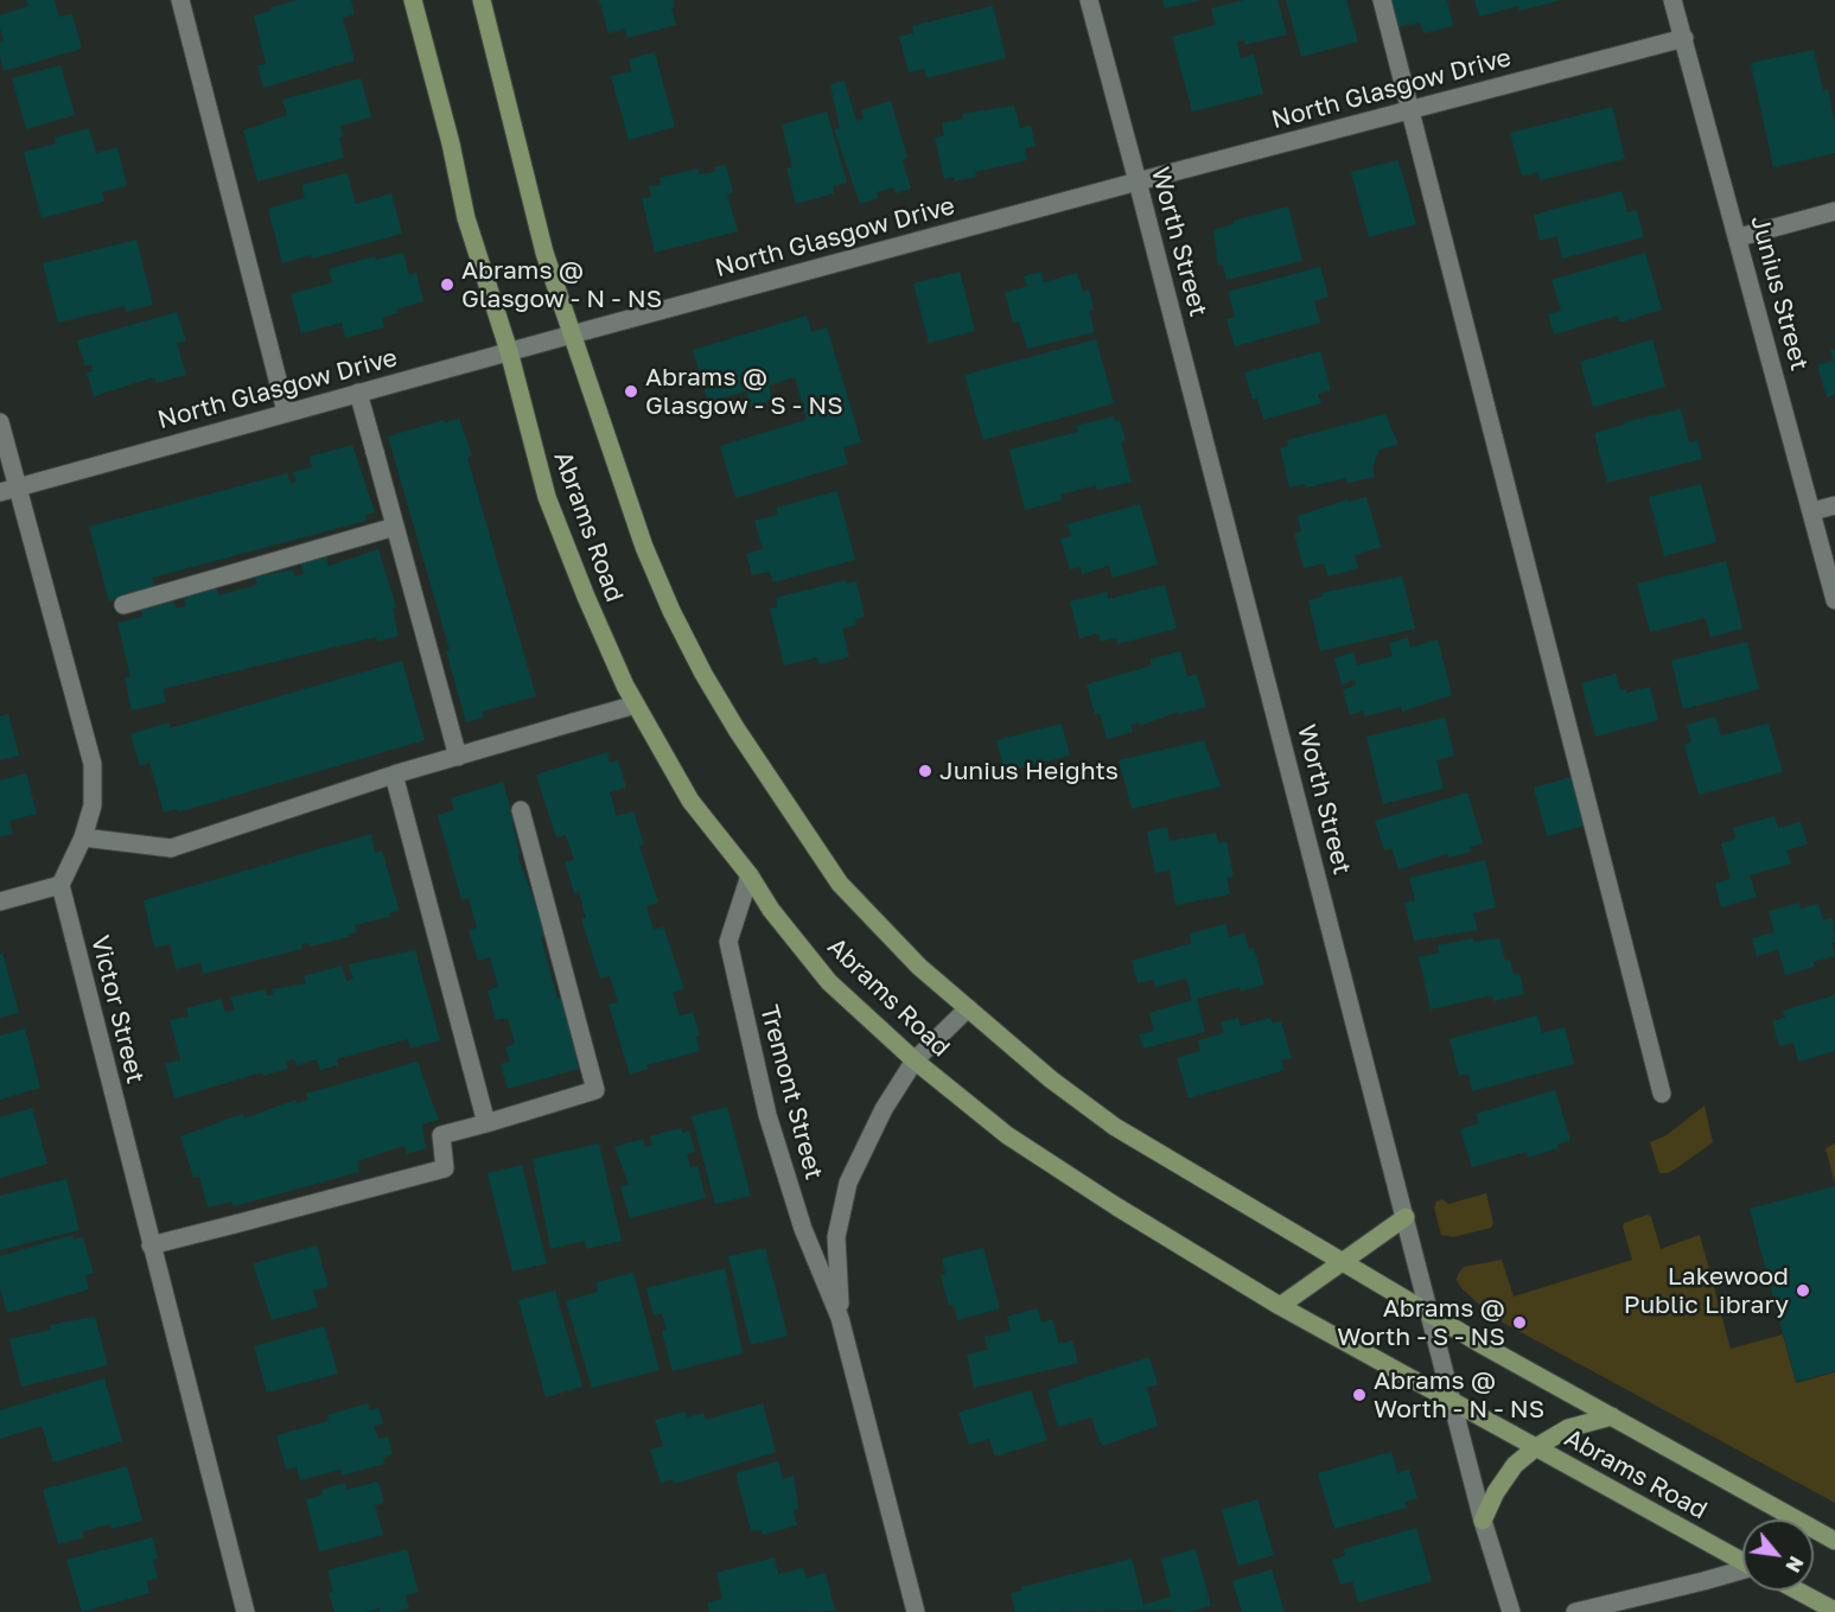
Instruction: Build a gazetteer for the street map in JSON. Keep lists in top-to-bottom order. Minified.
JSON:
{"streets":{"main road":["Abrams Road"],"street":["North Glasgow Drive","Worth Street","Junius Street","Victor Street","Tremont Street"]},"crossings":[["North Glasgow Drive","Worth Street"],["North Glasgow Drive","Junius Street"],["North Glasgow Drive","Abrams Road"],["Worth Street","Abrams Road"],["Abrams Road","Tremont Street"]],"places":["Abrams @ Glasgow - N - NS","Abrams @ Glasgow - S - NS","Junius Heights","Lakewood Public Library","Abrams @ Worth - S - NS","Abrams @ Worth - N - NS"],"north":"bottom right"}
